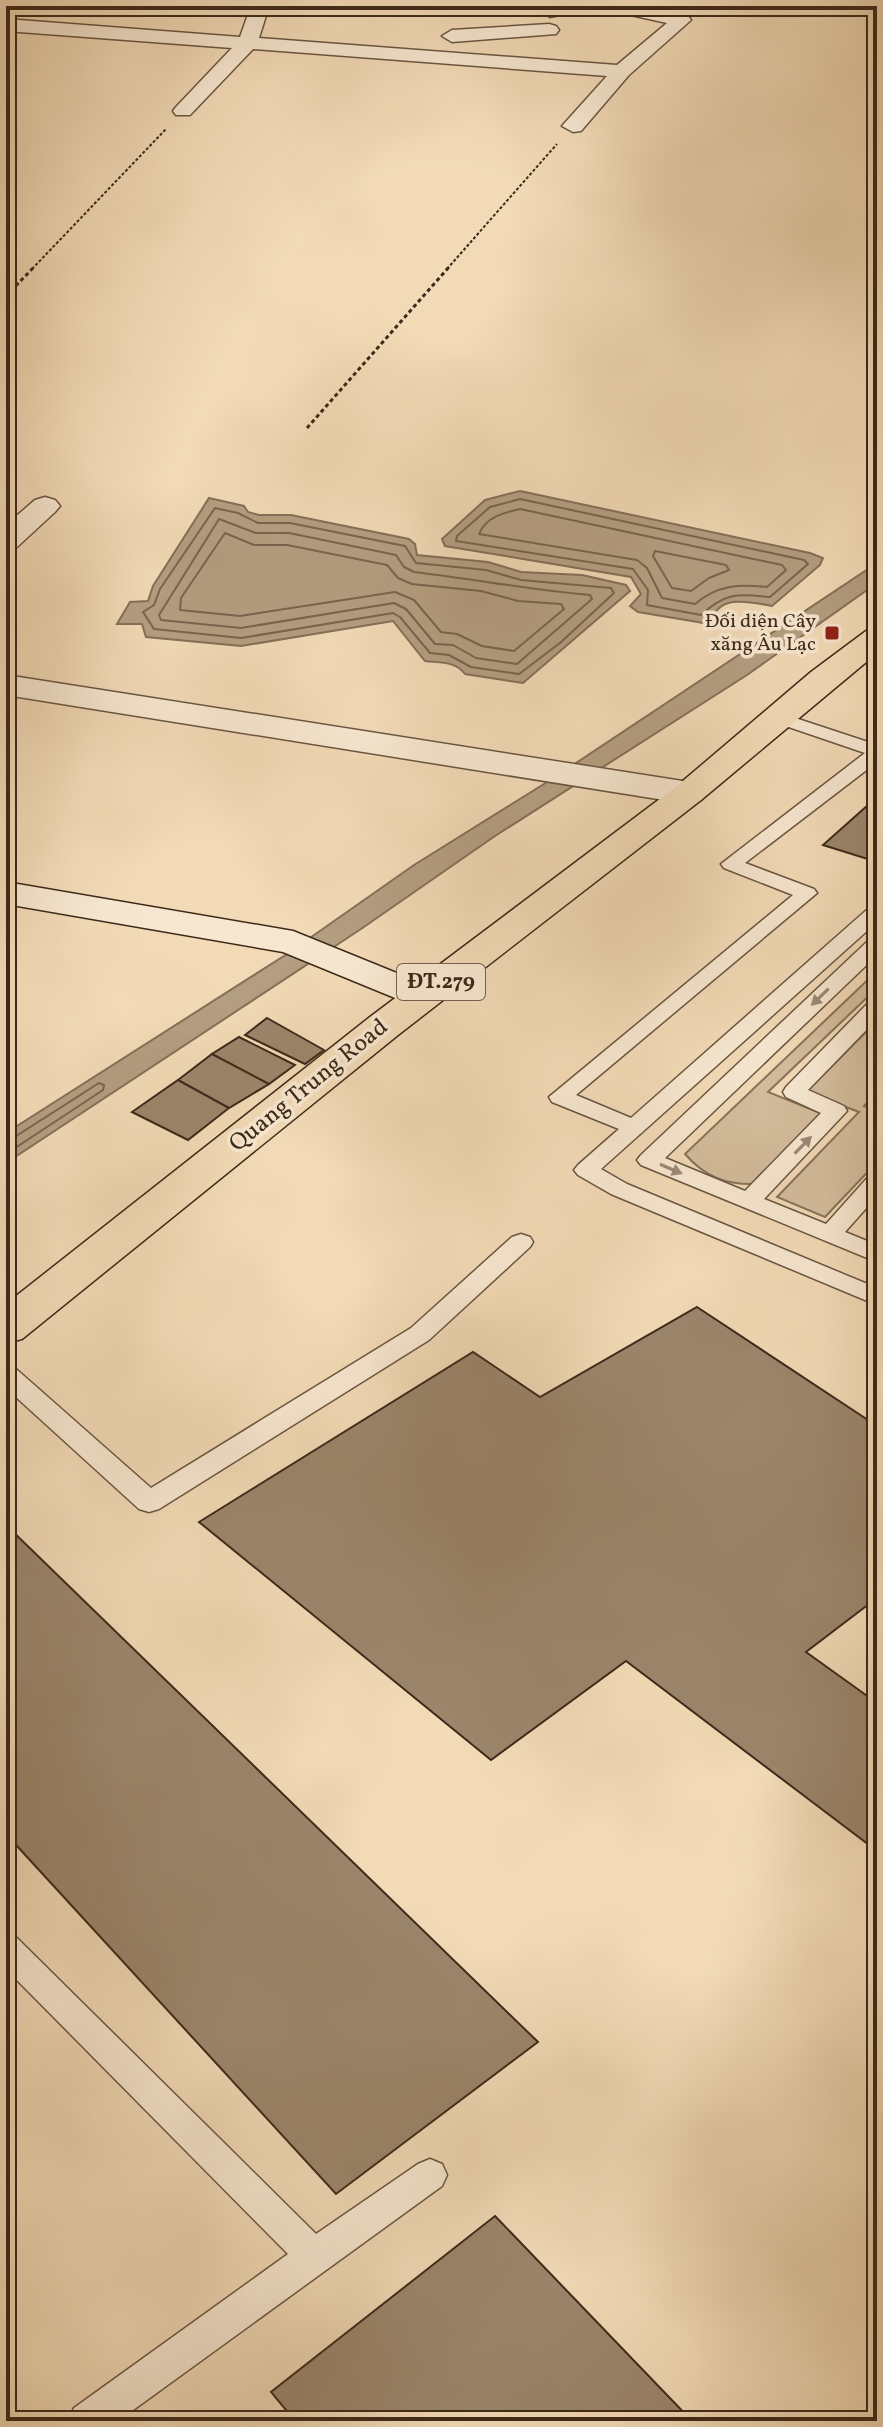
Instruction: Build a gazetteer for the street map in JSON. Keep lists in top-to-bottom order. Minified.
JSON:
{"streets":{"main road":["ĐT.279","Quang Trung Road"]},"places":{"transit":["Đối diện Cây xăng Âu Lạc"]}}
